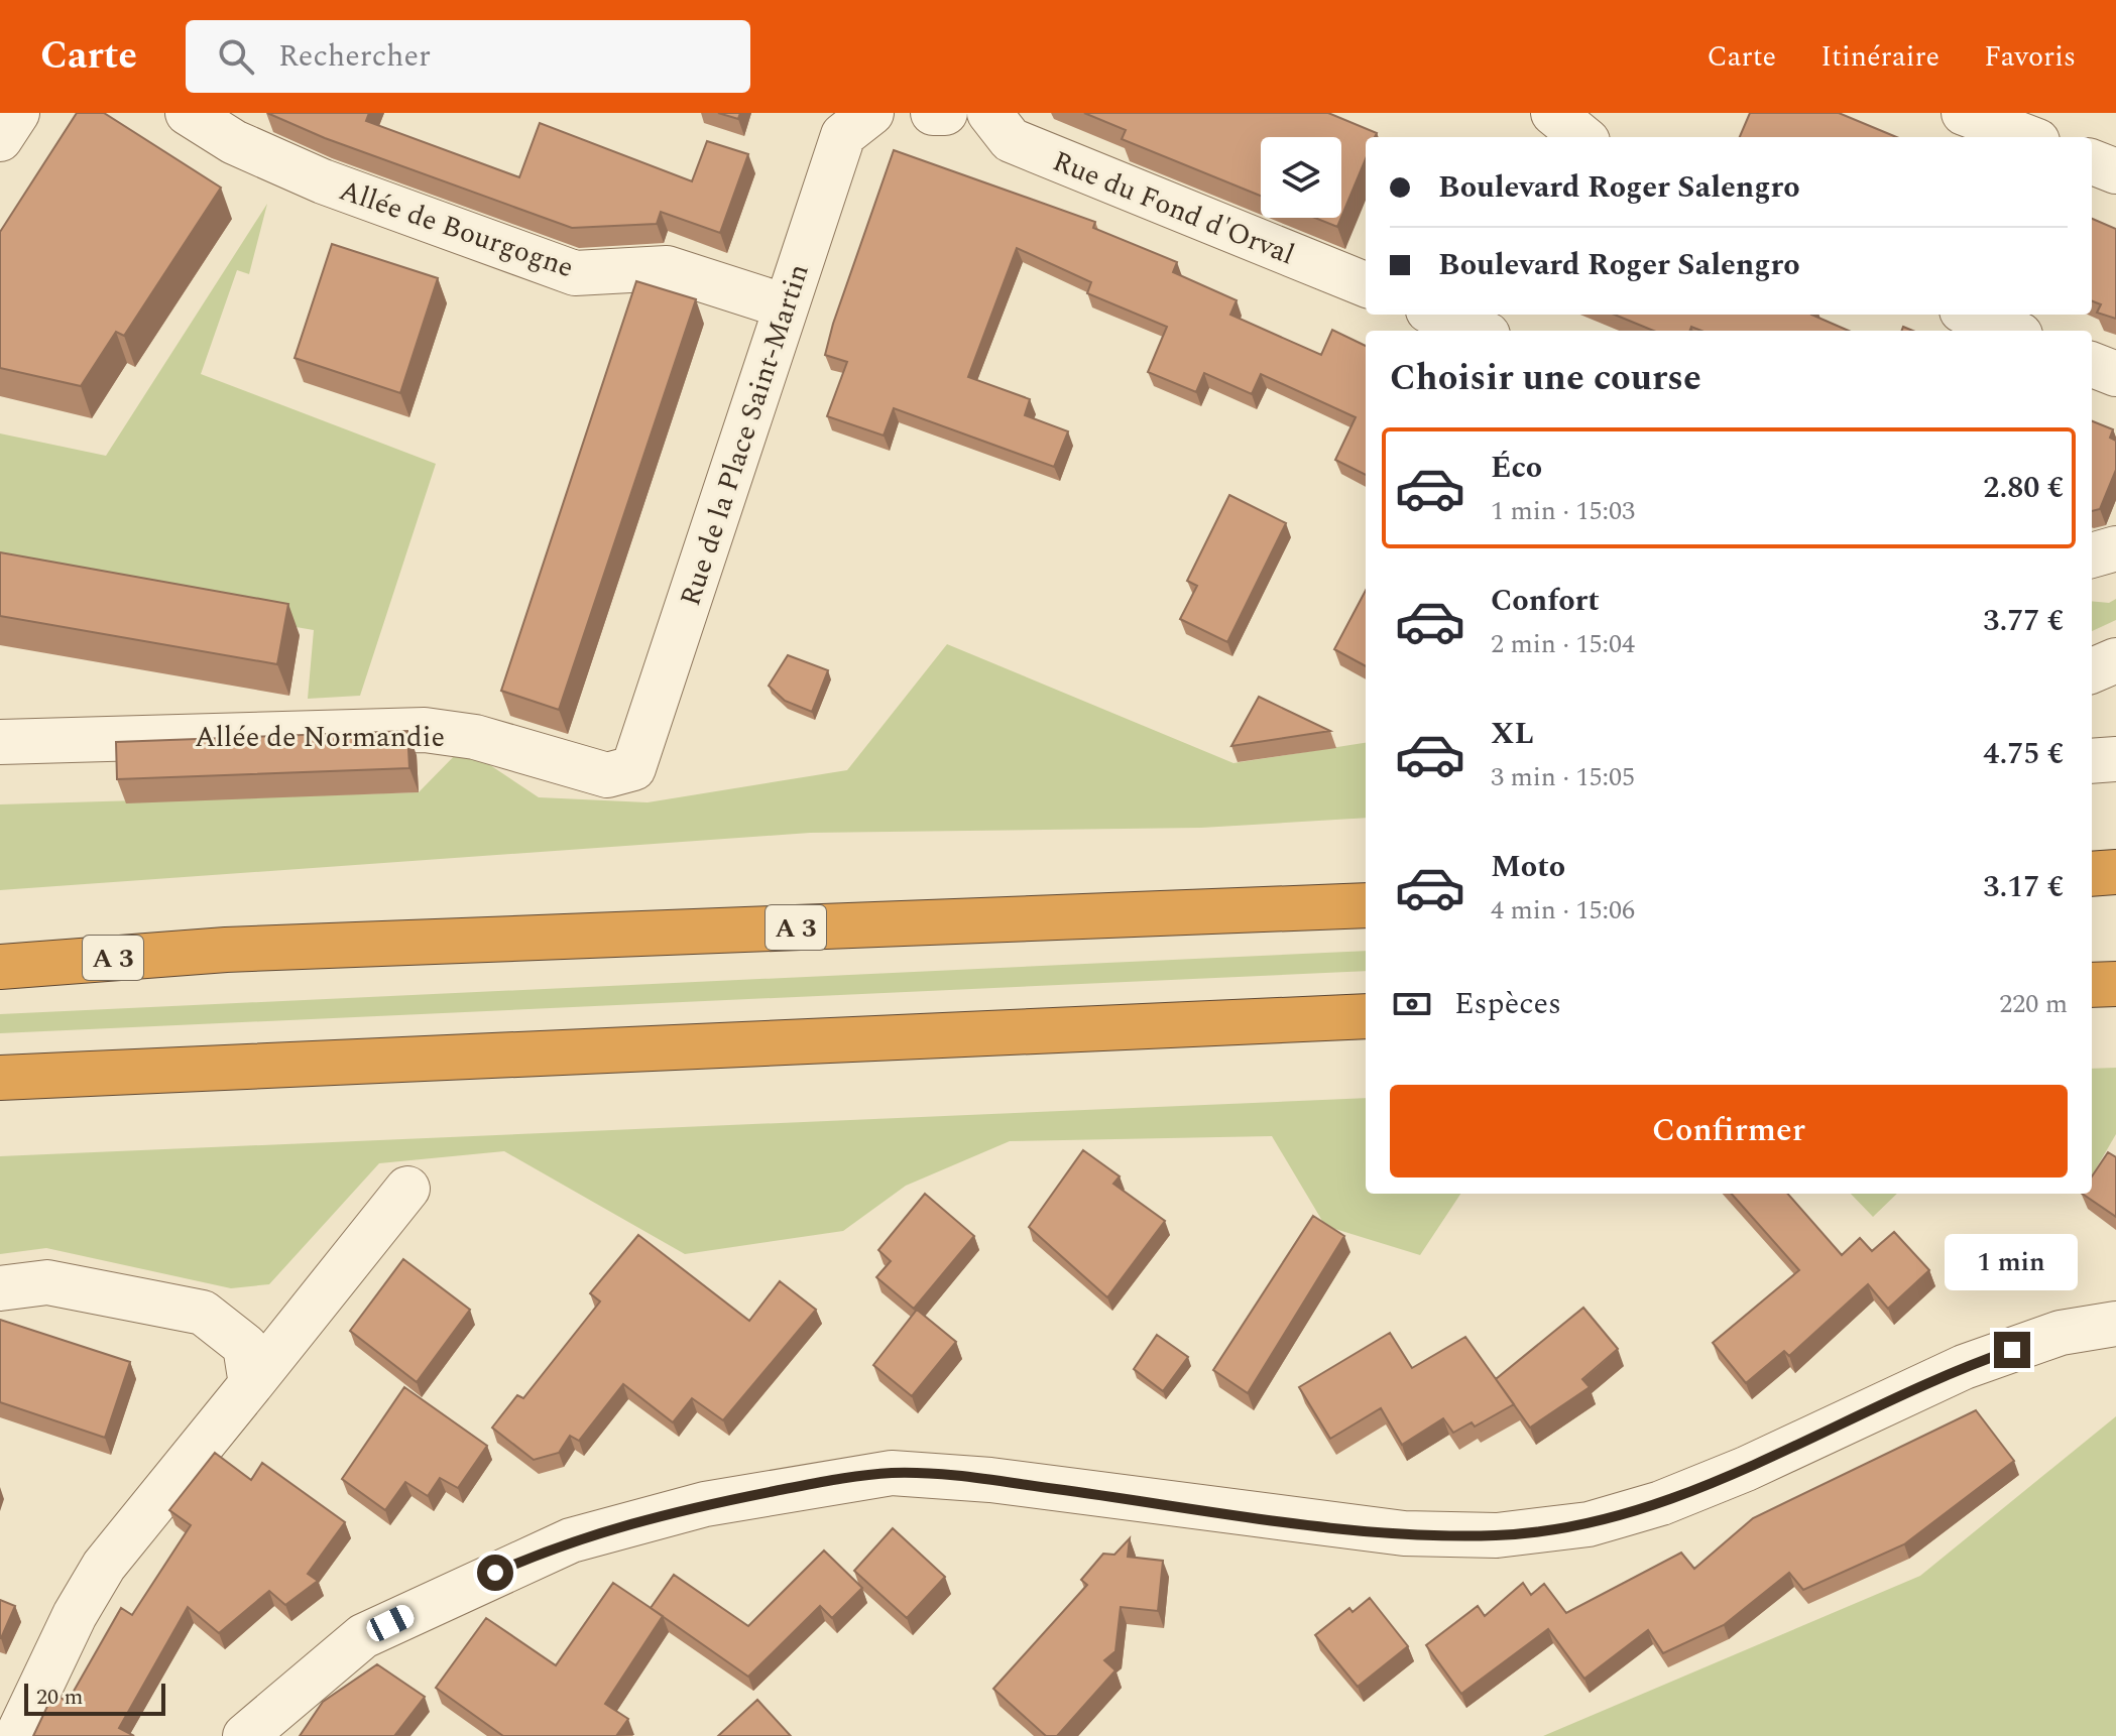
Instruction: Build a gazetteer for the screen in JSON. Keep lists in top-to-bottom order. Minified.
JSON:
{"streets":{"highway":["A 3"],"street":["Rue du Fond d'Orval","Allée de Bourgogne","Rue de la Place Saint-Martin","Allée de Normandie"]},"crossings":[["Allée de Bourgogne","Rue de la Place Saint-Martin"],["Rue de la Place Saint-Martin","Allée de Normandie"]],"scale_bar":"20 m","page":{"header":"Carte","search":"Rechercher","nav":["Carte","Itinéraire","Favoris"],"banner":["Boulevard Roger Salengro","Boulevard Roger Salengro"],"heading":"Choisir une course","list":[{"name":"Éco","note":"1 min · 15:03","value":"2.80 €"},{"name":"Confort","note":"2 min · 15:04","value":"3.77 €"},{"name":"XL","note":"3 min · 15:05","value":"4.75 €"},{"name":"Moto","note":"4 min · 15:06","value":"3.17 €"}],"pay":["Espèces","220 m"],"buttons":"Confirmer","bubble":"1 min","scale":"20 m"}}
